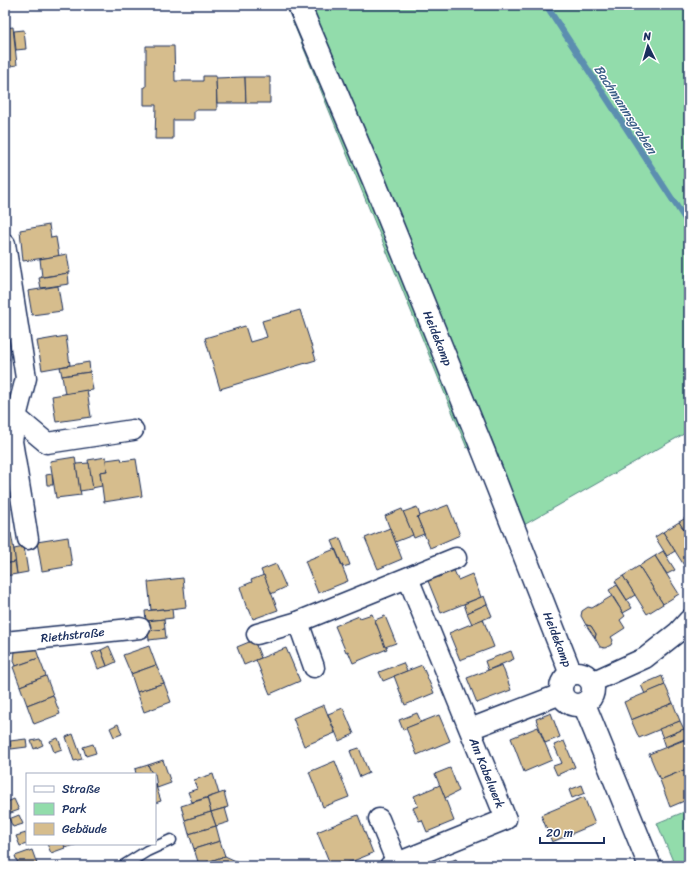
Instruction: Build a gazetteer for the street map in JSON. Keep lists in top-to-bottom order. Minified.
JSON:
{"streets":{"street":["Heidekamp","Riethstraße","Am Kabelwerk"]},"crossings":[["Heidekamp","Am Kabelwerk"]],"water":["Bachmannsgraben"],"legend":["Straße","Park","Gebäude"],"scale_bar":"20 m","north":"top"}
